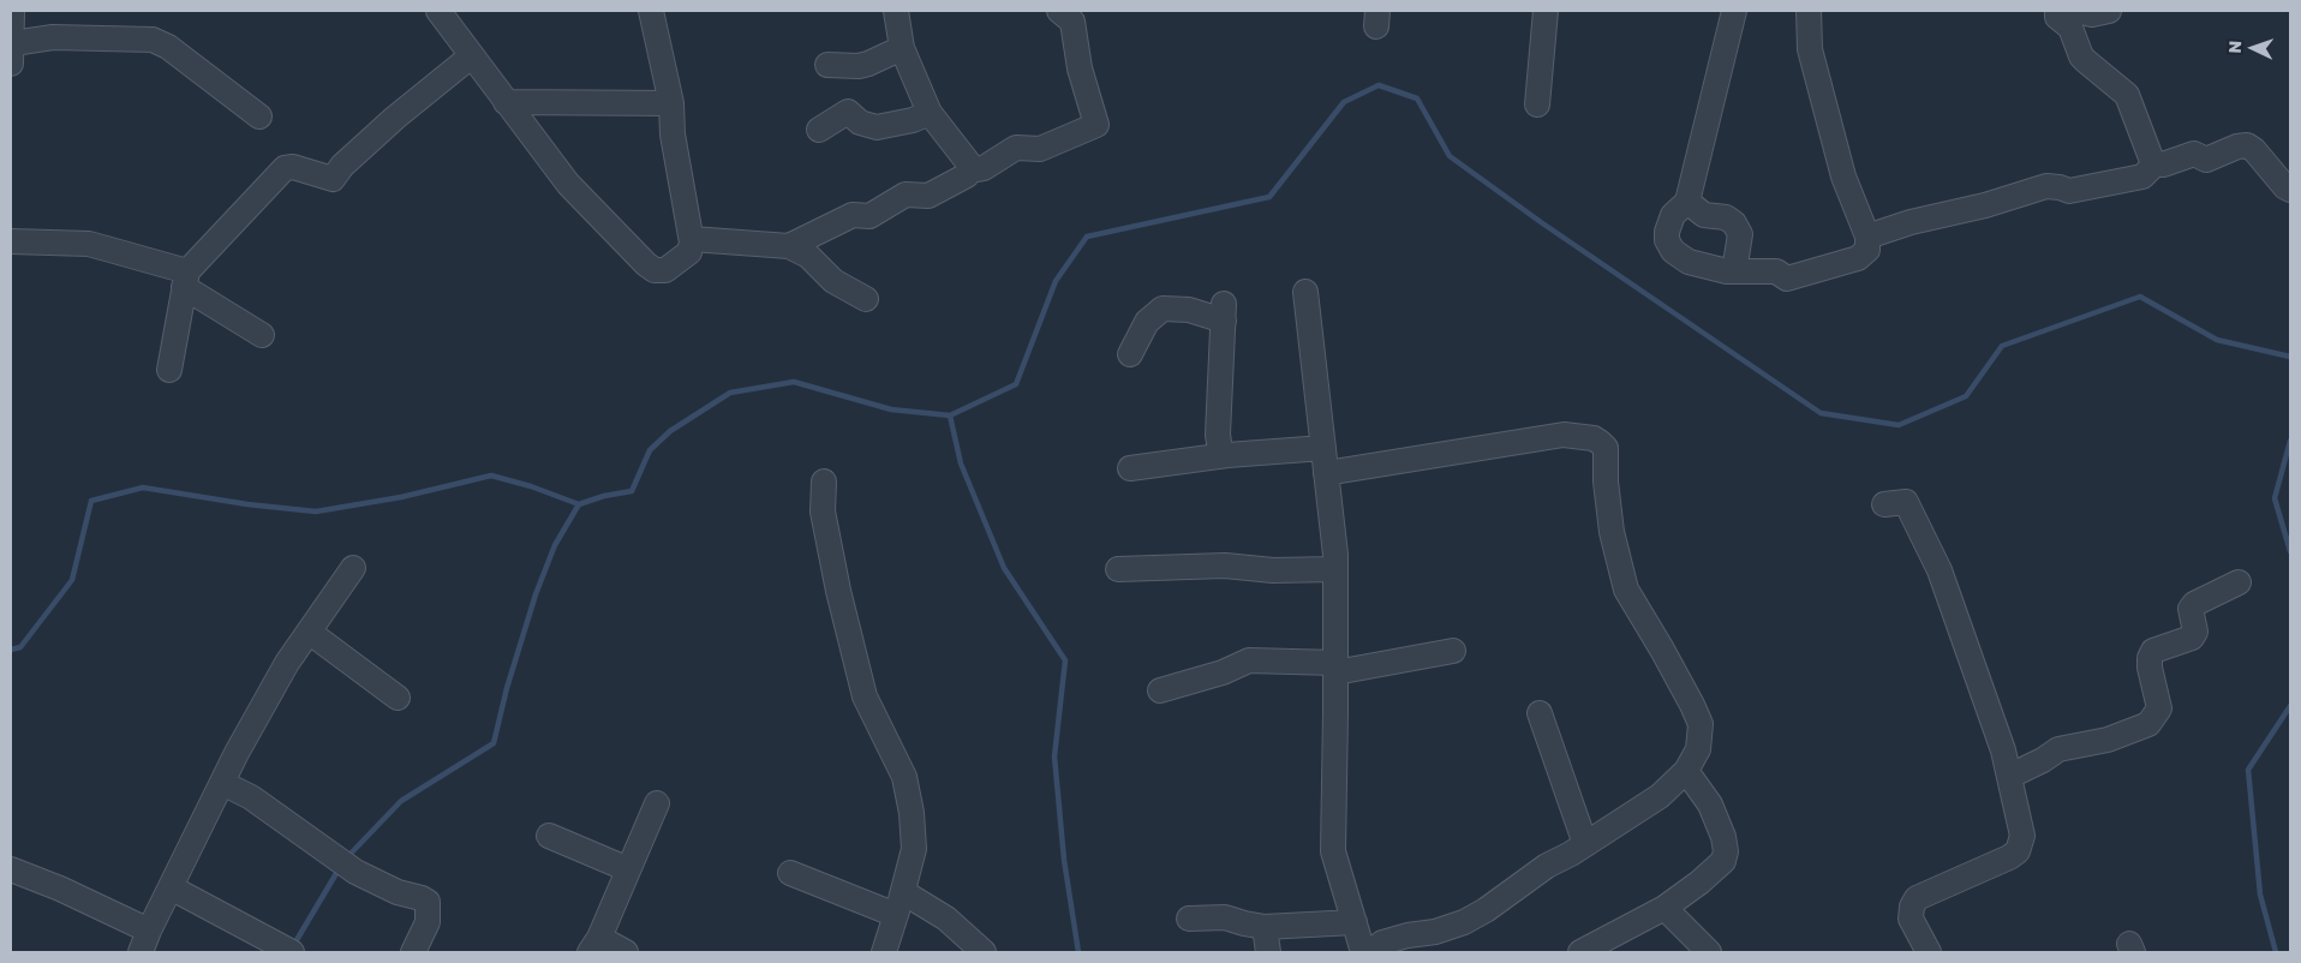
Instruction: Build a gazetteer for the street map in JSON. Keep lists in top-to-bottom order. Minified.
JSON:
{"north":"left"}
